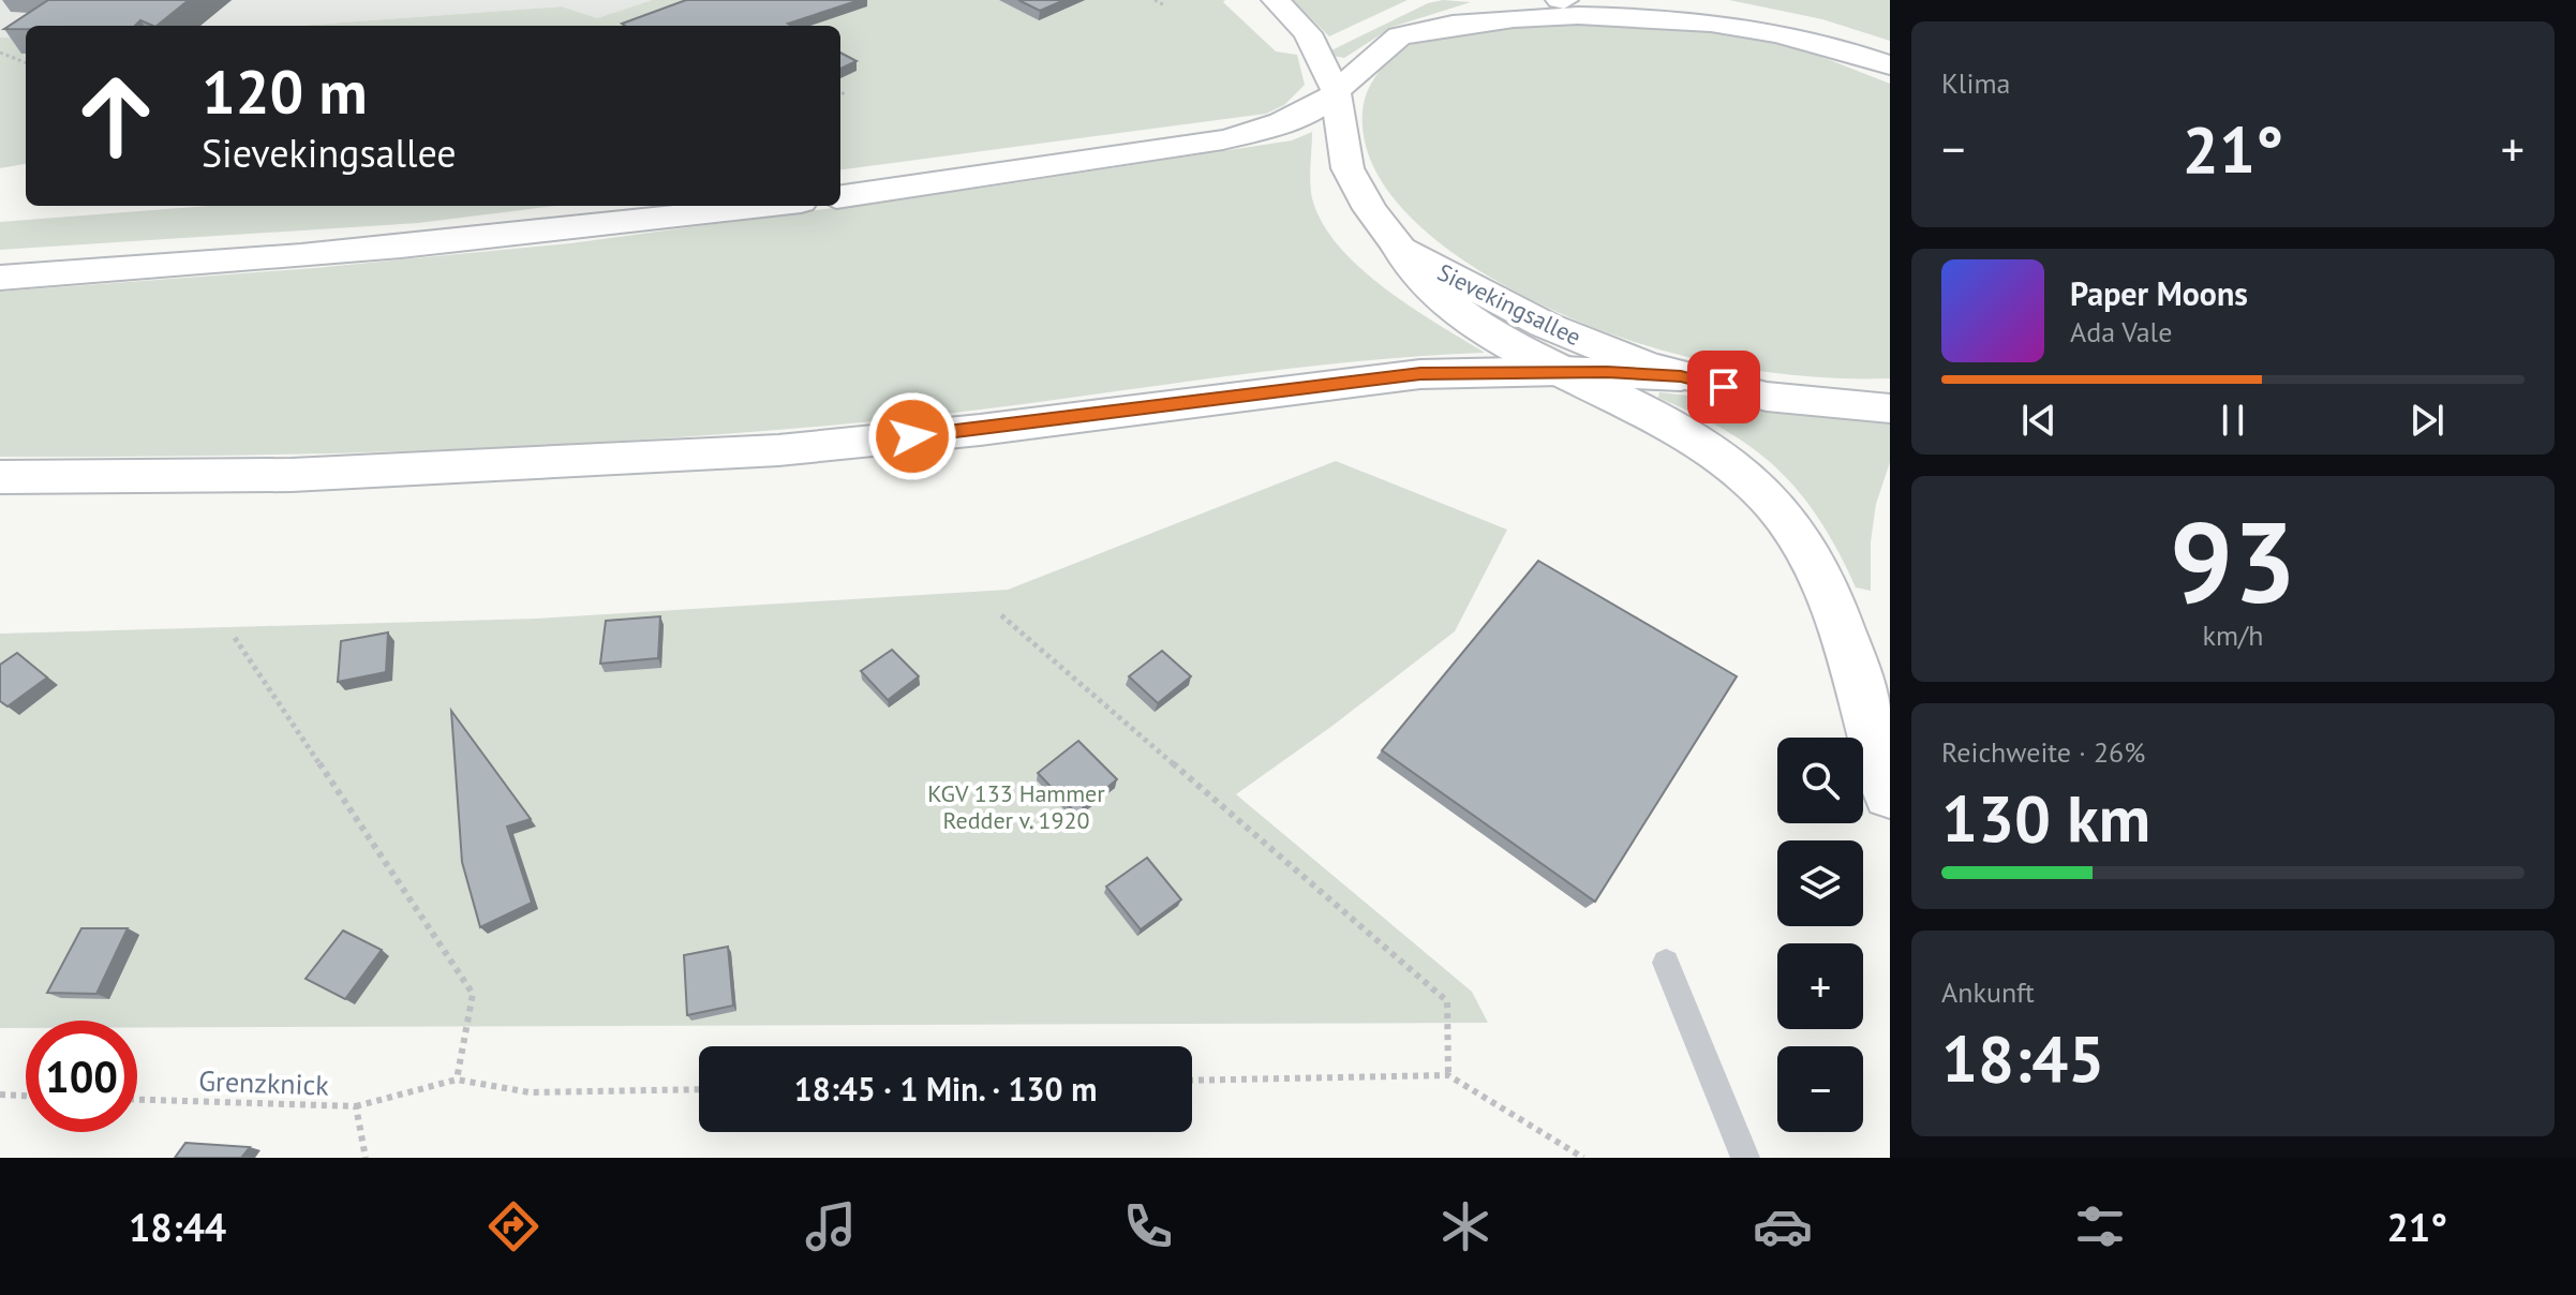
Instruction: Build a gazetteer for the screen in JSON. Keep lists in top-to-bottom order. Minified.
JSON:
{"streets":{"main road":["Sievekingsallee"],"path":["Grenzknick"]},"parks":["KGV 133 Hammer Redder v. 1920"],"page":{"tile":["Klima",["93","km/h"],["Reichweite · 26%","130 km"],["Ankunft","18:45"]],"turn":["120 m","Sievekingsallee"],"heat":["−","21°","+"],"song":["Paper Moons","Ada Vale"],"map_buttons":["+","−"],"limit":"100","trip":"18:45 · 1 Min. · 130 m","tabs":["18:44","21°"]}}
